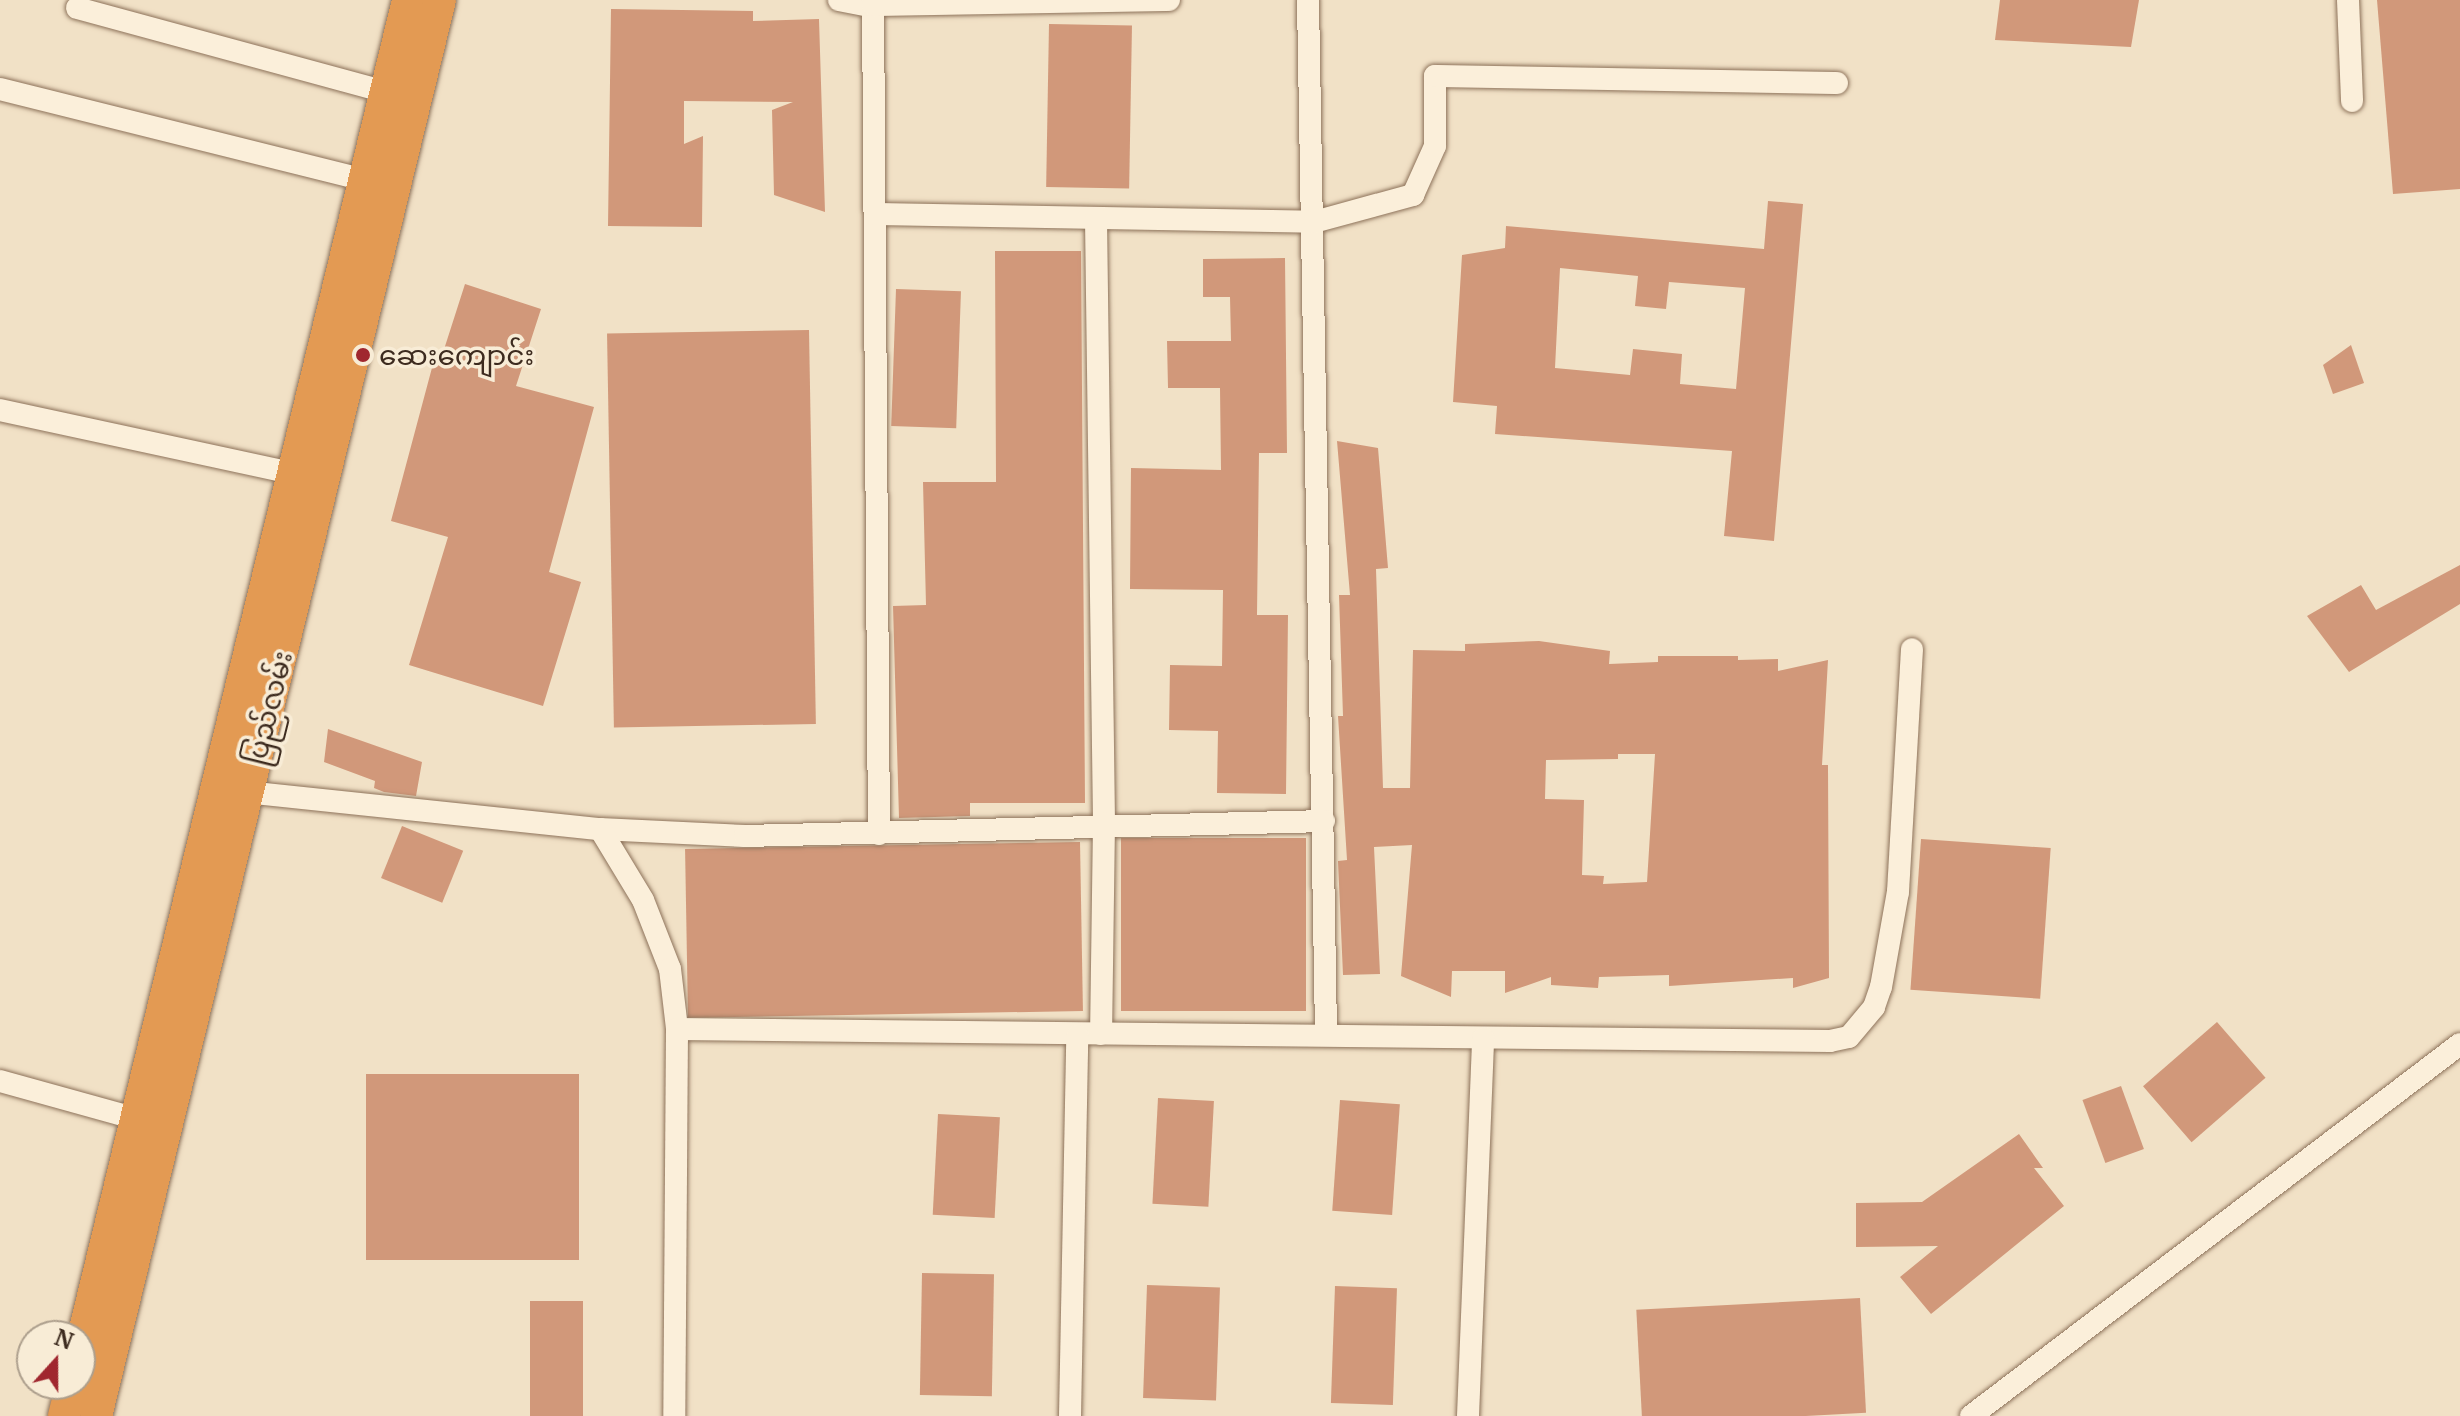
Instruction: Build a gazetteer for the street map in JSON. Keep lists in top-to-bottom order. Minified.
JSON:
{"streets":{"highway":["ပြည်လမ်း"]},"places":["ဆေးကျောင်း"],"north":"top"}
